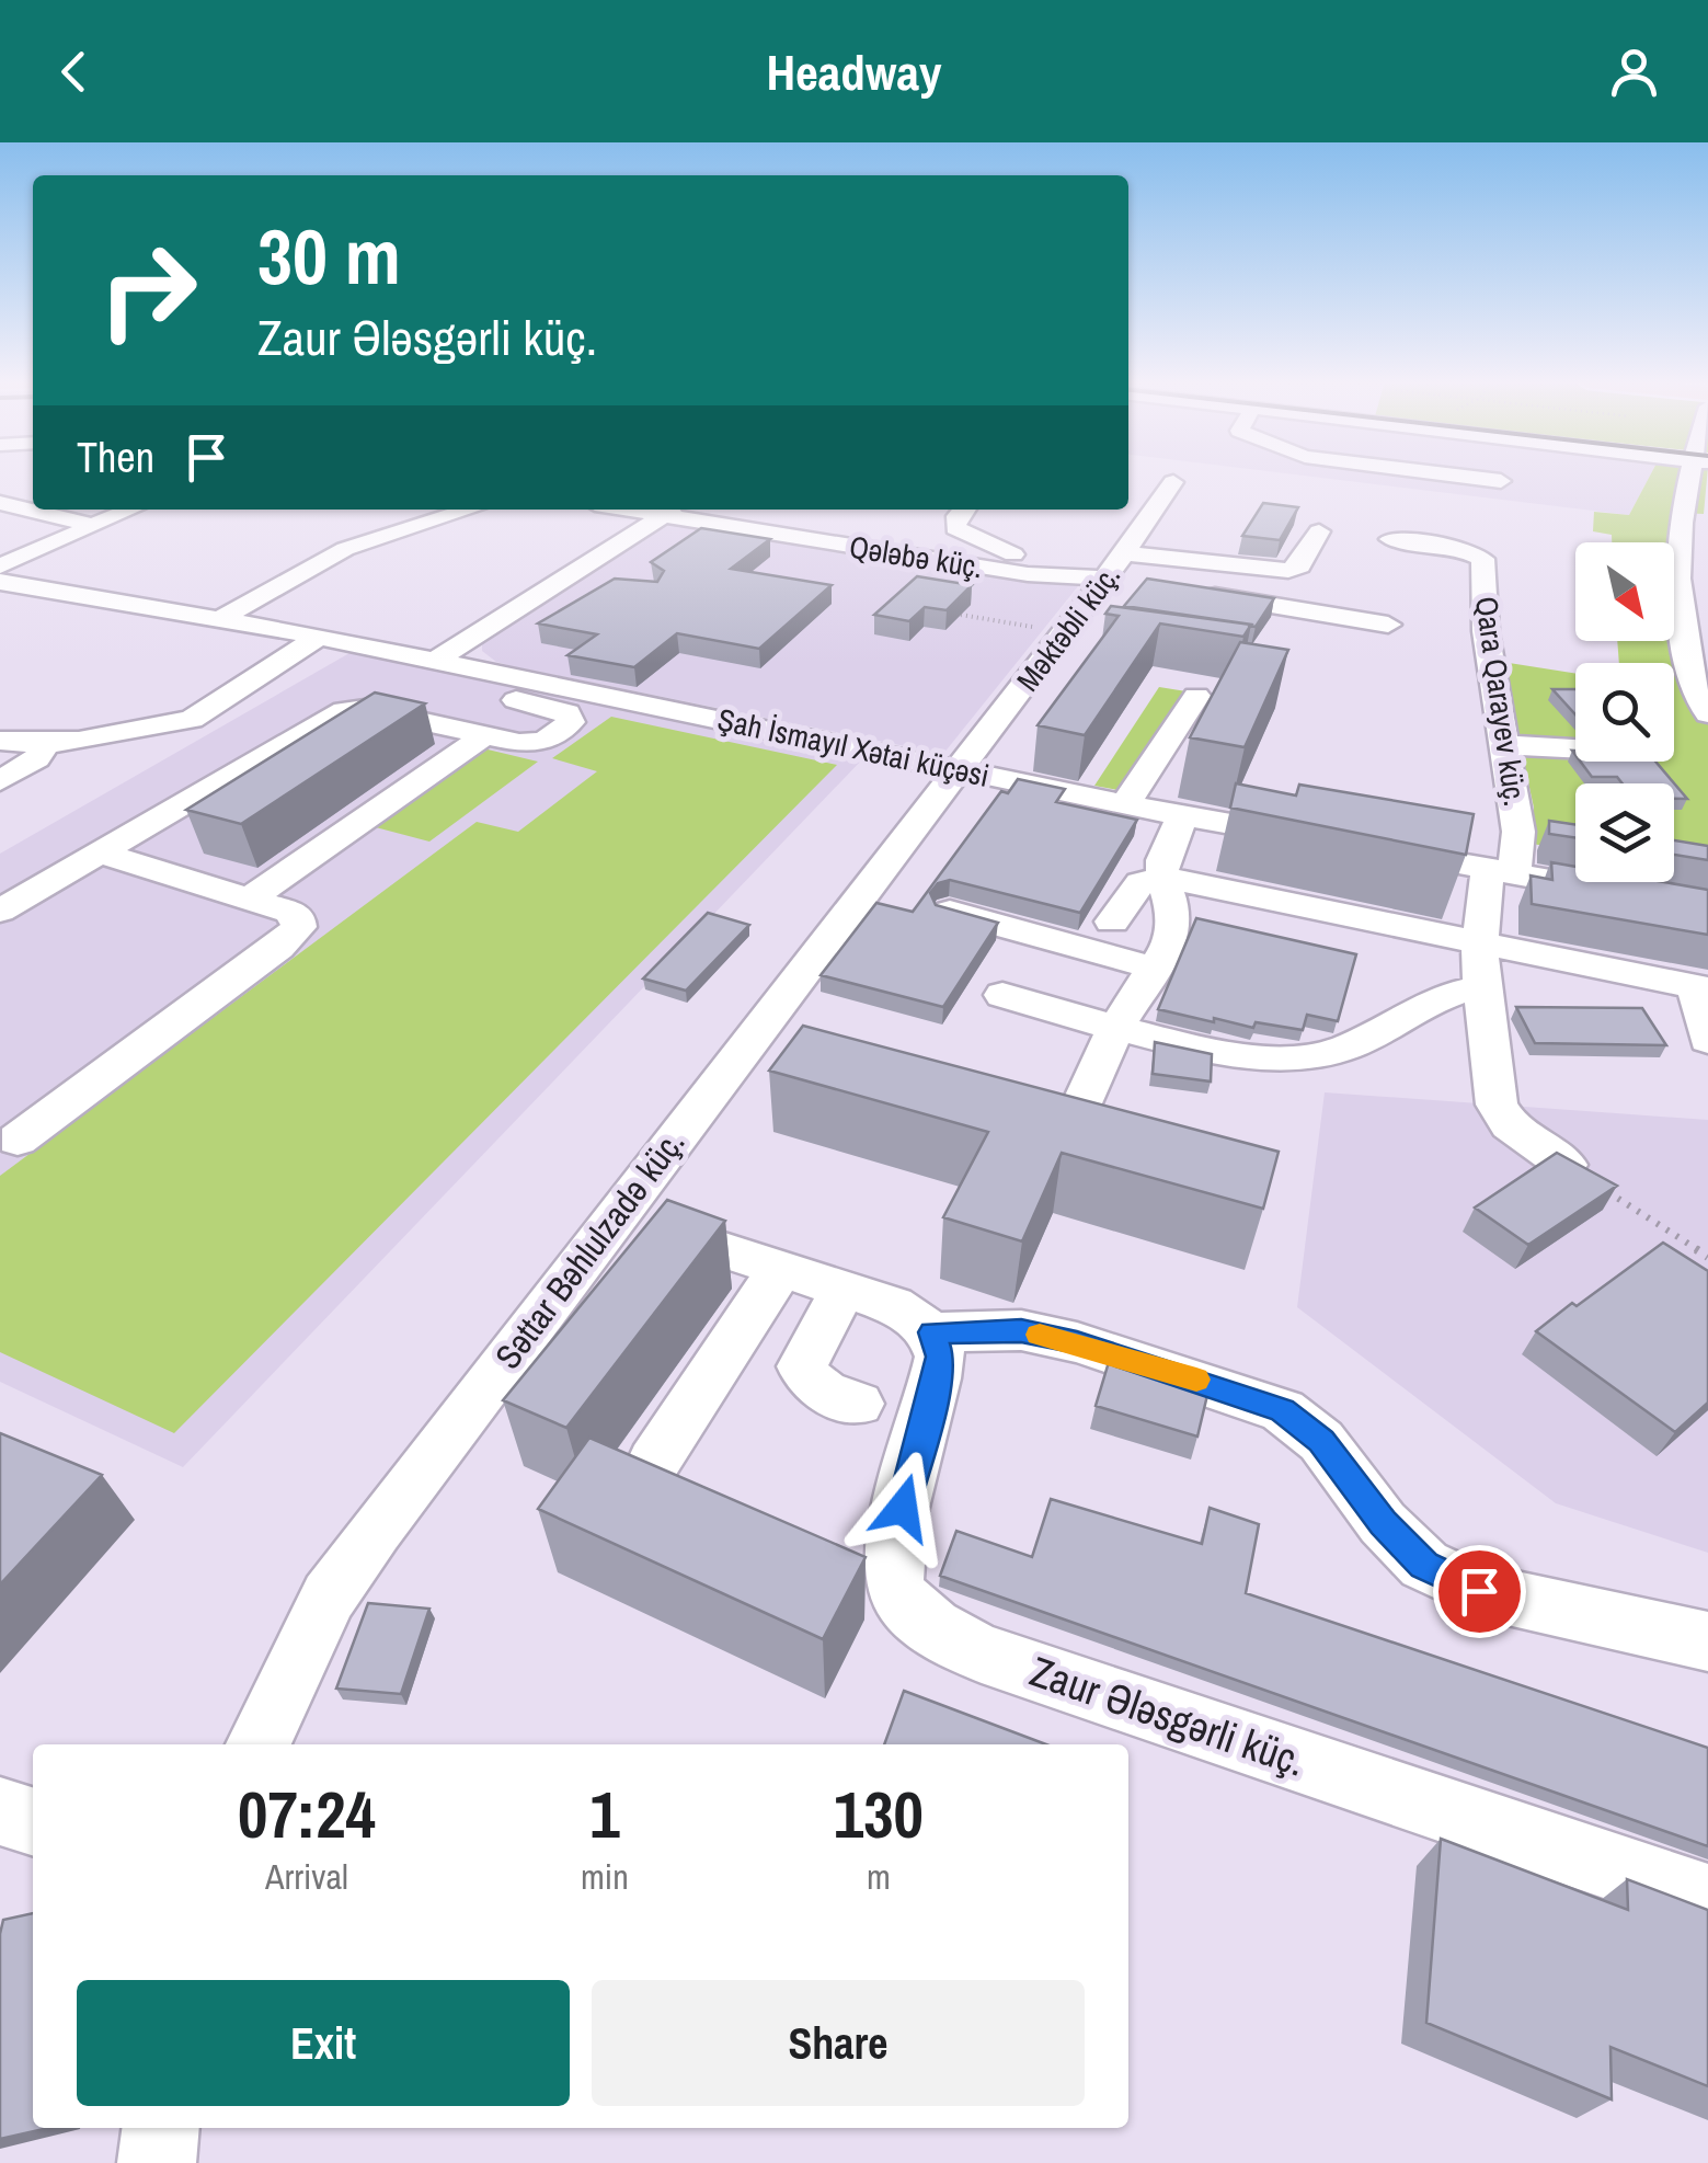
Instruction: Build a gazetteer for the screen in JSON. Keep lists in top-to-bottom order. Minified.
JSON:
{"streets":{"street":["Qələbə küç.","Məktəbli küç.","Qara Qarayev küç.","Şah İsmayıl Xətai küçəsi","Səttar Bəhlulzadə küç.","Zaur Ələsgərli küç."]},"crossings":[["Qələbə küç.","Məktəbli küç."],["Məktəbli küç.","Şah İsmayıl Xətai küçəsi"],["Məktəbli küç.","Səttar Bəhlulzadə küç."],["Şah İsmayıl Xətai küçəsi","Səttar Bəhlulzadə küç."]],"north":"bottom right","page":{"header":"Headway","turn":["30 m","Zaur Ələsgərli küç."],"then":"Then","eta":["07:24","Arrival","1","min","130","m"],"buttons":["Exit","Share"]}}
